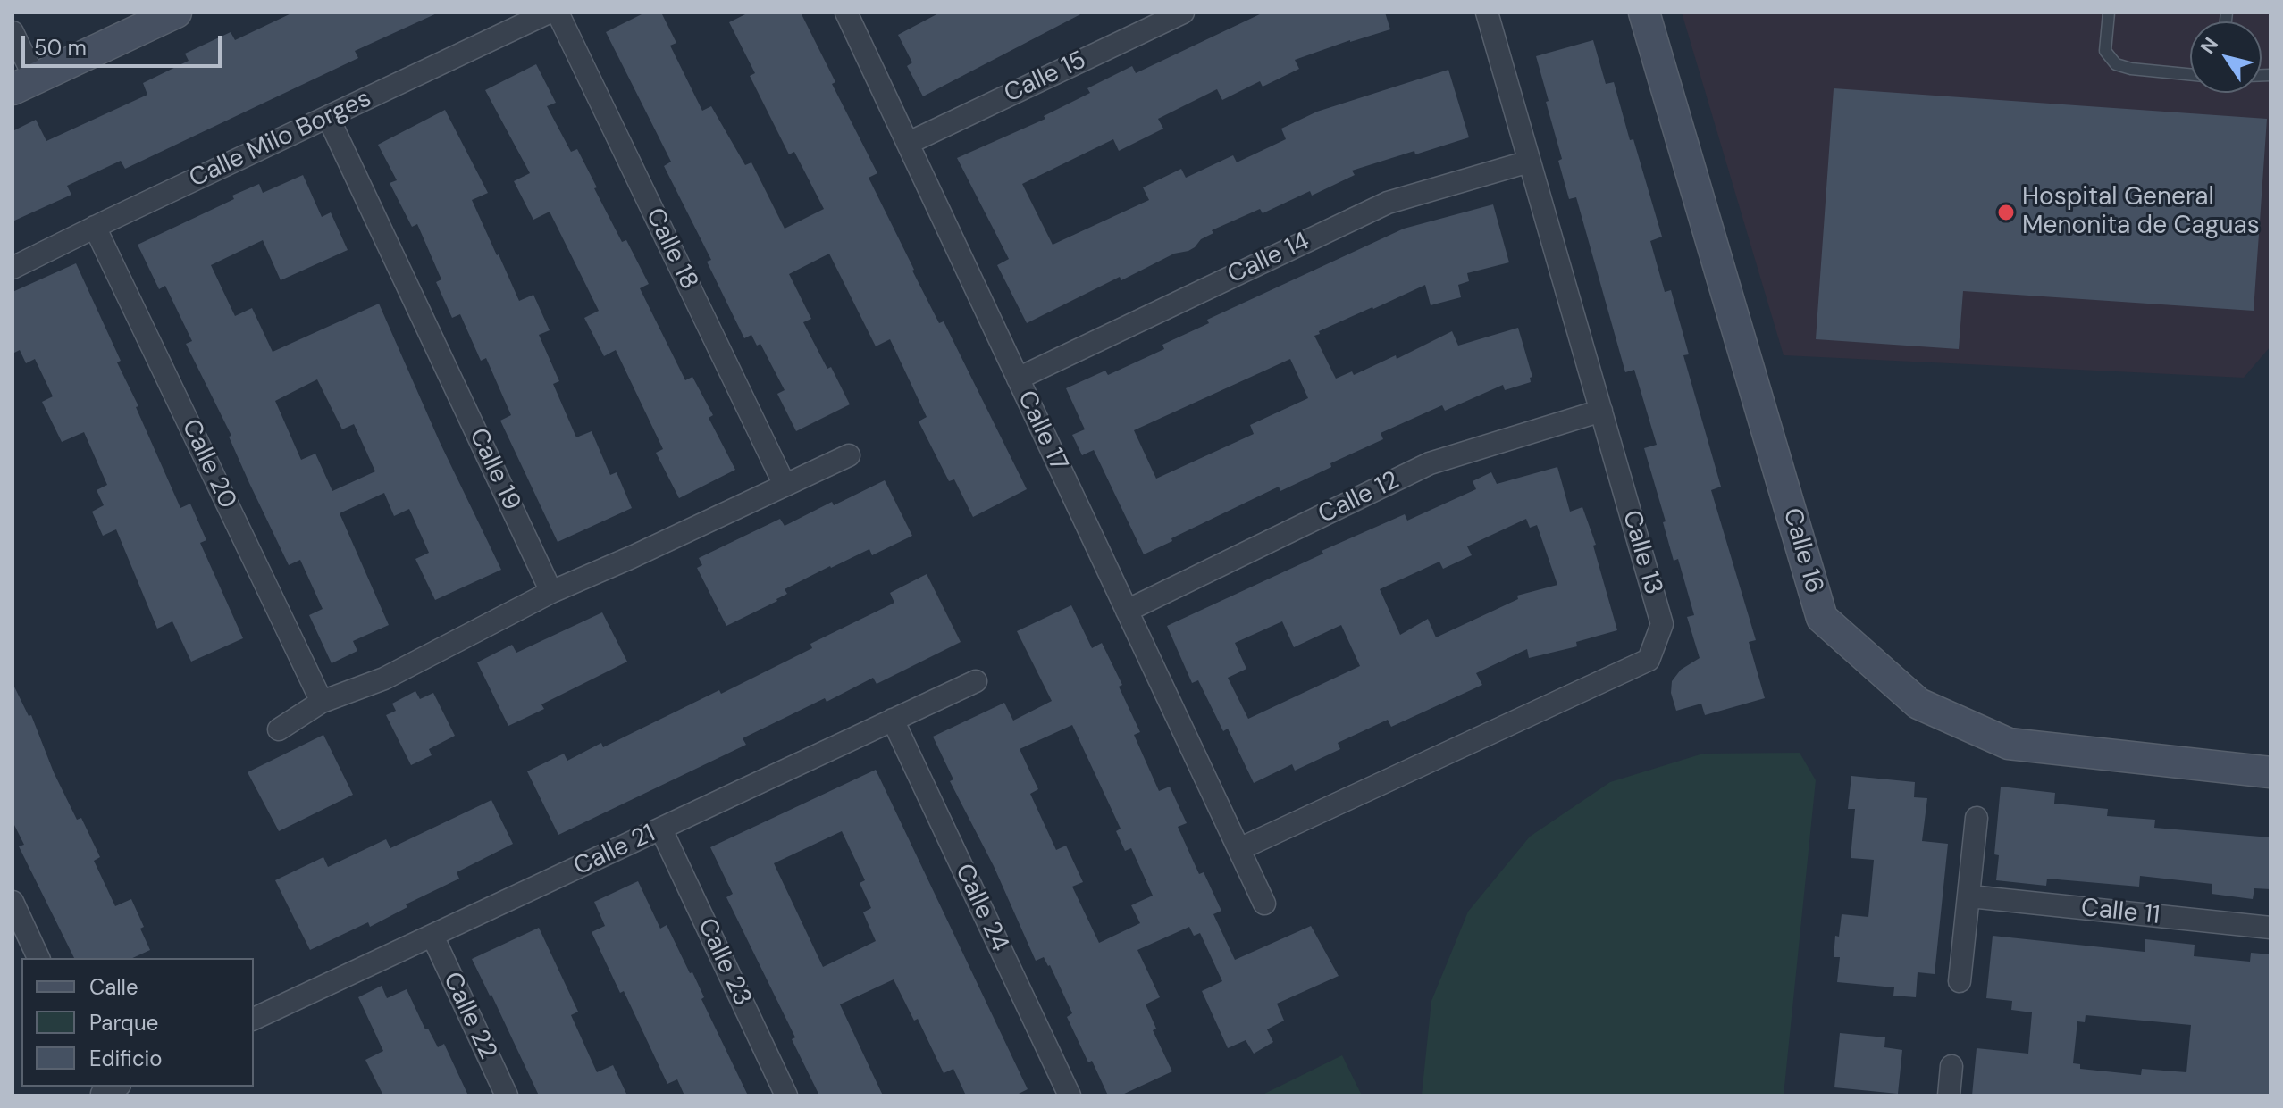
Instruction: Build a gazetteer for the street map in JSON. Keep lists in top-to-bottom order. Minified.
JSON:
{"streets":{"street":["Calle 15","Calle Milo Borges","Calle 18","Calle 14","Calle 17","Calle 20","Calle 19","Calle 12","Calle 16","Calle 13","Calle 21","Calle 24","Calle 11","Calle 23","Calle 22"]},"crossings":[["Calle 15","Calle 17"],["Calle Milo Borges","Calle 20"],["Calle Milo Borges","Calle 19"],["Calle 14","Calle 17"],["Calle 14","Calle 13"],["Calle 17","Calle 12"],["Calle 17","Calle 13"],["Calle 12","Calle 13"],["Calle 21","Calle 24"],["Calle 21","Calle 23"],["Calle 21","Calle 22"]],"places":["Hospital General Menonita de Caguas"],"legend":["Calle","Parque","Edificio"],"scale_bar":"50 m","north":"top left"}
